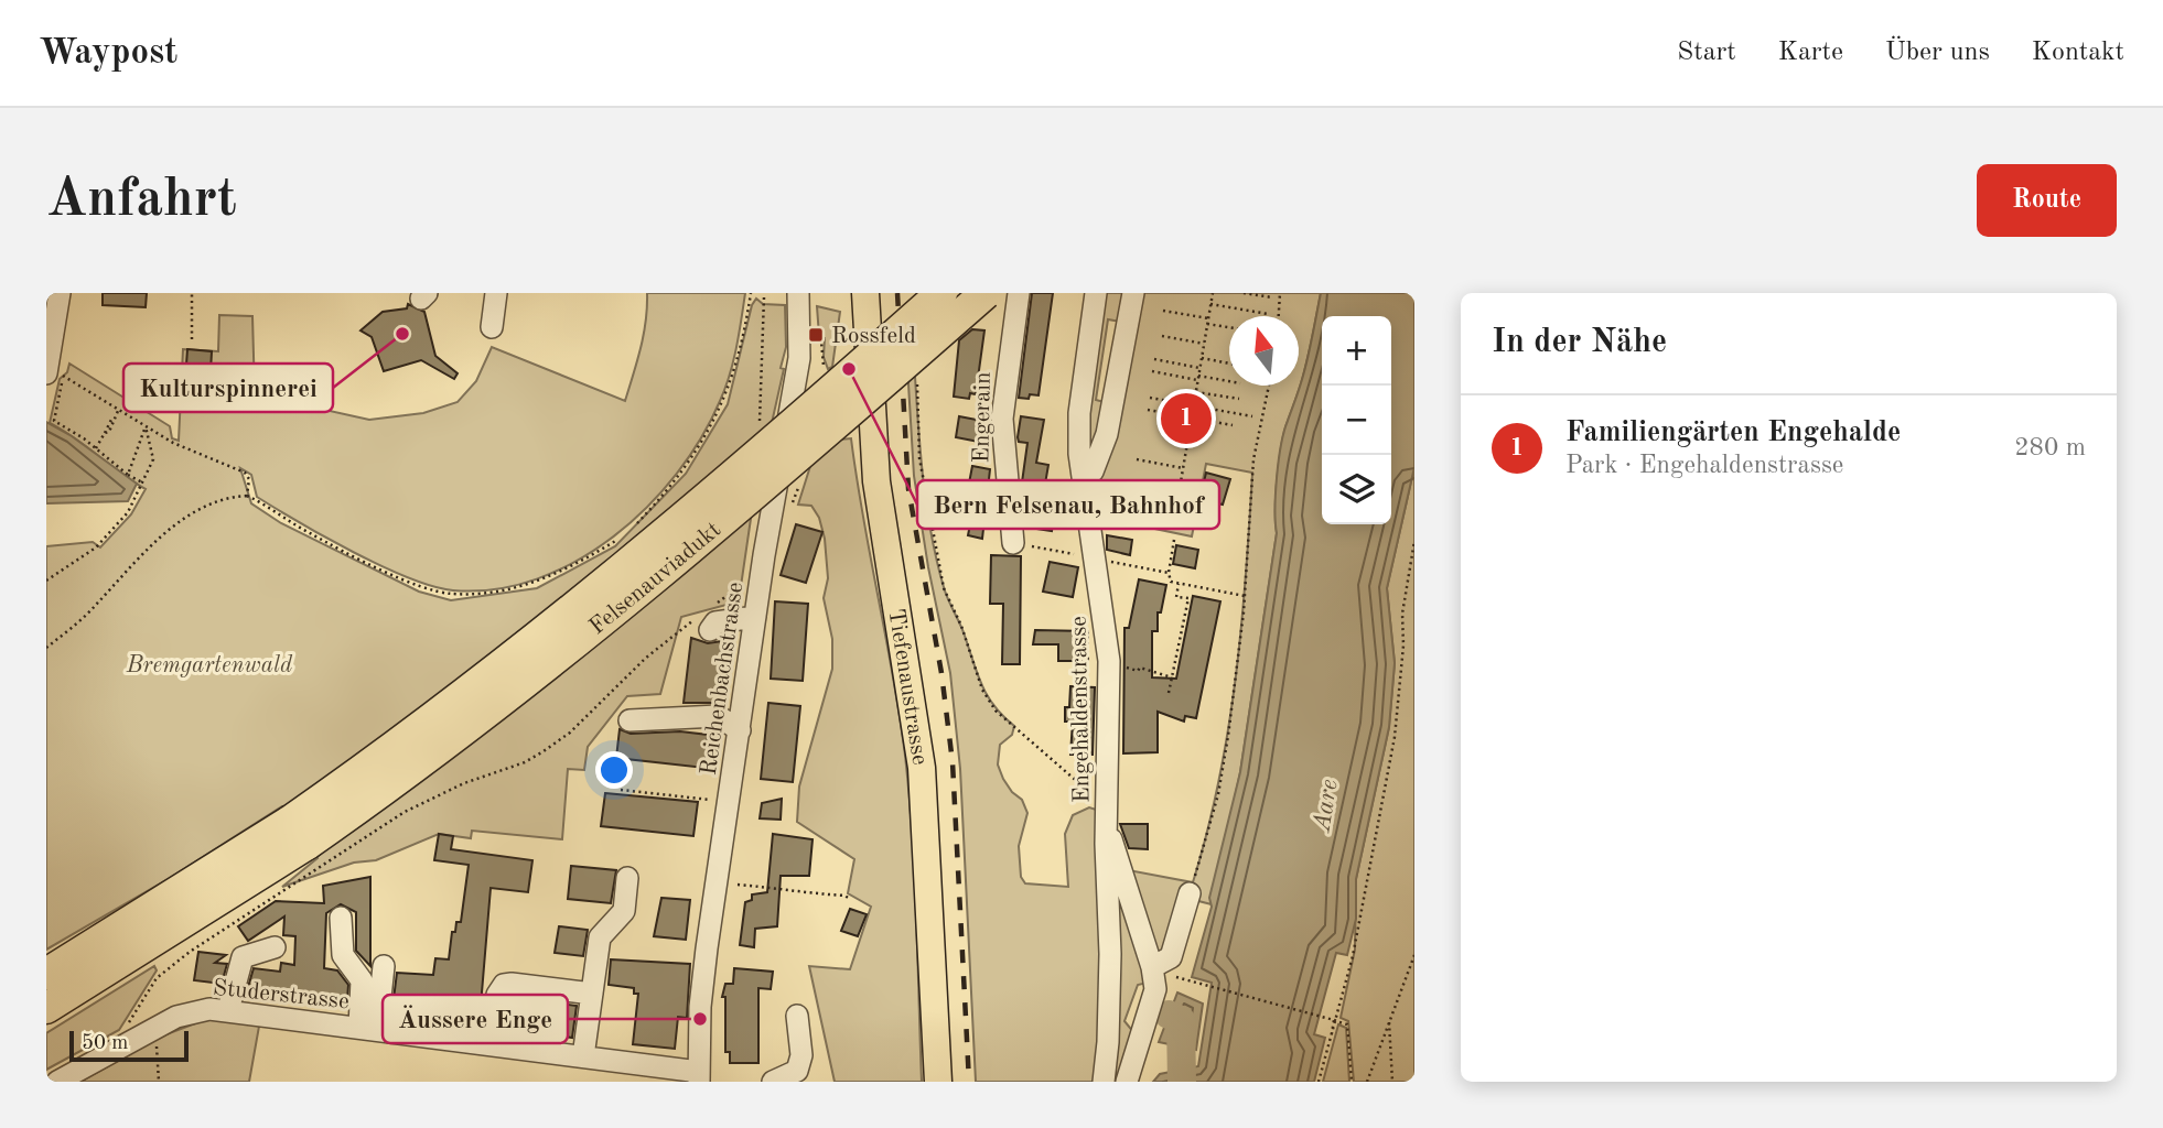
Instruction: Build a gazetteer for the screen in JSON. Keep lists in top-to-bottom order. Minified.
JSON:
{"streets":{"highway":["Felsenauviadukt"],"main road":["Tiefenaustrasse"],"street":["Engerain","Reichenbachstrasse","Engehaldenstrasse","Studerstrasse"]},"crossings":[["Reichenbachstrasse","Studerstrasse"]],"water":["Aare"],"parks":["Bremgartenwald"],"places":{"other":["Kulturspinnerei","Bern Felsenau, Bahnhof","Äussere Enge"],"transit":["Rossfeld"]},"scale_bar":"50 m","north":"top","page":{"header":"Waypost","nav":["Start","Karte","Über uns","Kontakt"],"buttons":"Route","title":"Anfahrt","heading":"In der Nähe","map_buttons":["+","−"],"pins":"1","list":[{"mark":"1","name":"Familiengärten Engehalde","note":"Park · Engehaldenstrasse","value":"280 m"}],"scale":"50 m"}}
